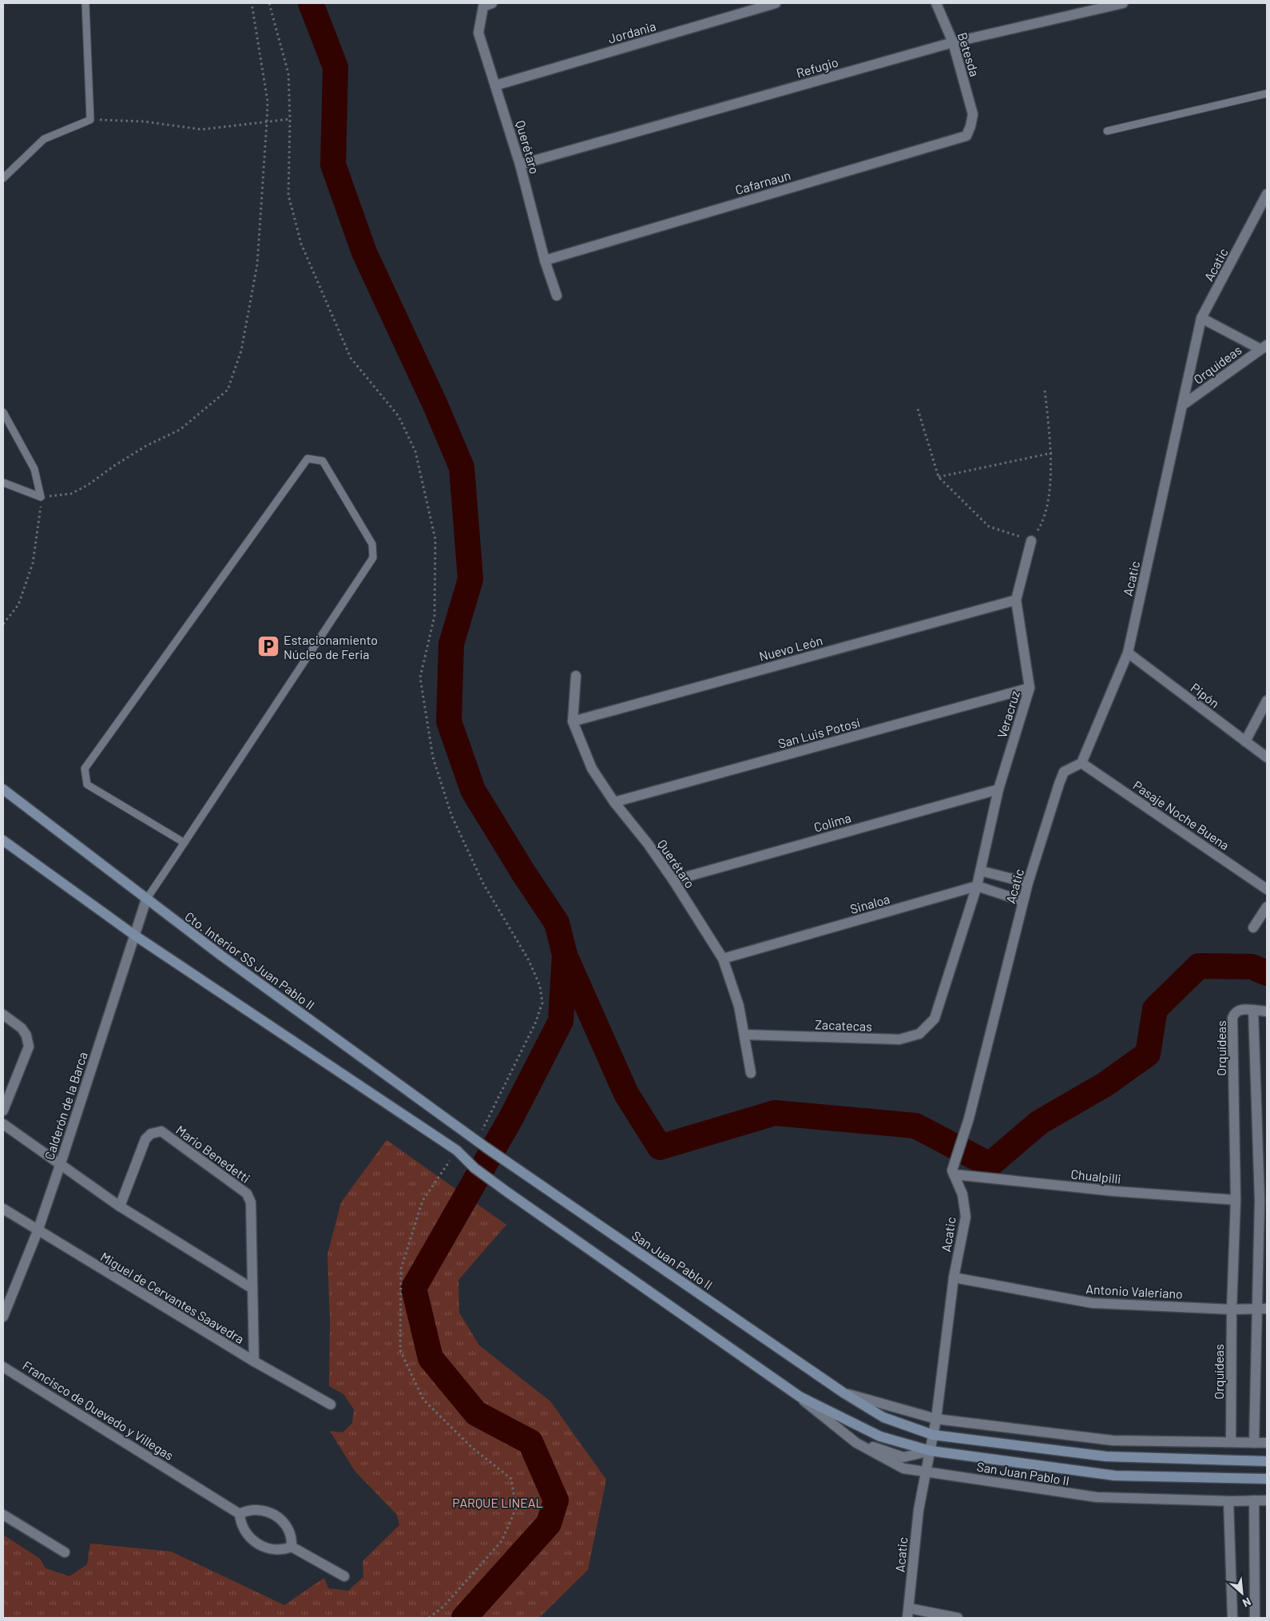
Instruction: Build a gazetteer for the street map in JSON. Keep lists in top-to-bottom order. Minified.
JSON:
{"streets":{"main road":["Cto. Interior SS Juan Pablo II","San Juan Pablo II"],"street":["Jordania","Betesda","Refugio","Querétaro","Cafarnaun","Acatic","Orquídeas","Nuevo León","Pipón","Veracruz","San Luis Potosí","Pasaje Noche Buena","Colima","Sinaloa","Zacatecas","Calderón de la Barca","Mario Benedetti","Chualpilli","Antonio Valeriano","Miguel de Cervantes Saavedra","Francisco de Quevedo y Villegas"]},"crossings":[["Jordania","Querétaro"],["Betesda","Refugio"],["Betesda","Cafarnaun"],["Refugio","Querétaro"],["Querétaro","Cafarnaun"],["Querétaro","Nuevo León"],["Querétaro","San Luis Potosí"],["Querétaro","Colima"],["Querétaro","Sinaloa"],["Querétaro","Zacatecas"],["Acatic","Orquídeas"],["Acatic","Pipón"],["Acatic","Pasaje Noche Buena"],["Acatic","Chualpilli"],["Acatic","San Juan Pablo II"],["Acatic","Antonio Valeriano"],["Orquídeas","Chualpilli"],["Orquídeas","San Juan Pablo II"],["Orquídeas","Antonio Valeriano"],["Nuevo León","Veracruz"],["Veracruz","San Luis Potosí"],["Veracruz","Colima"],["Veracruz","Sinaloa"],["Veracruz","Zacatecas"],["Cto. Interior SS Juan Pablo II","Calderón de la Barca"],["Cto. Interior SS Juan Pablo II","San Juan Pablo II"],["Calderón de la Barca","Miguel de Cervantes Saavedra"]],"parks":["PARQUE LINEAL"],"places":{"parking":["Estacionamiento Núcleo de Feria"]},"north":"bottom right"}
